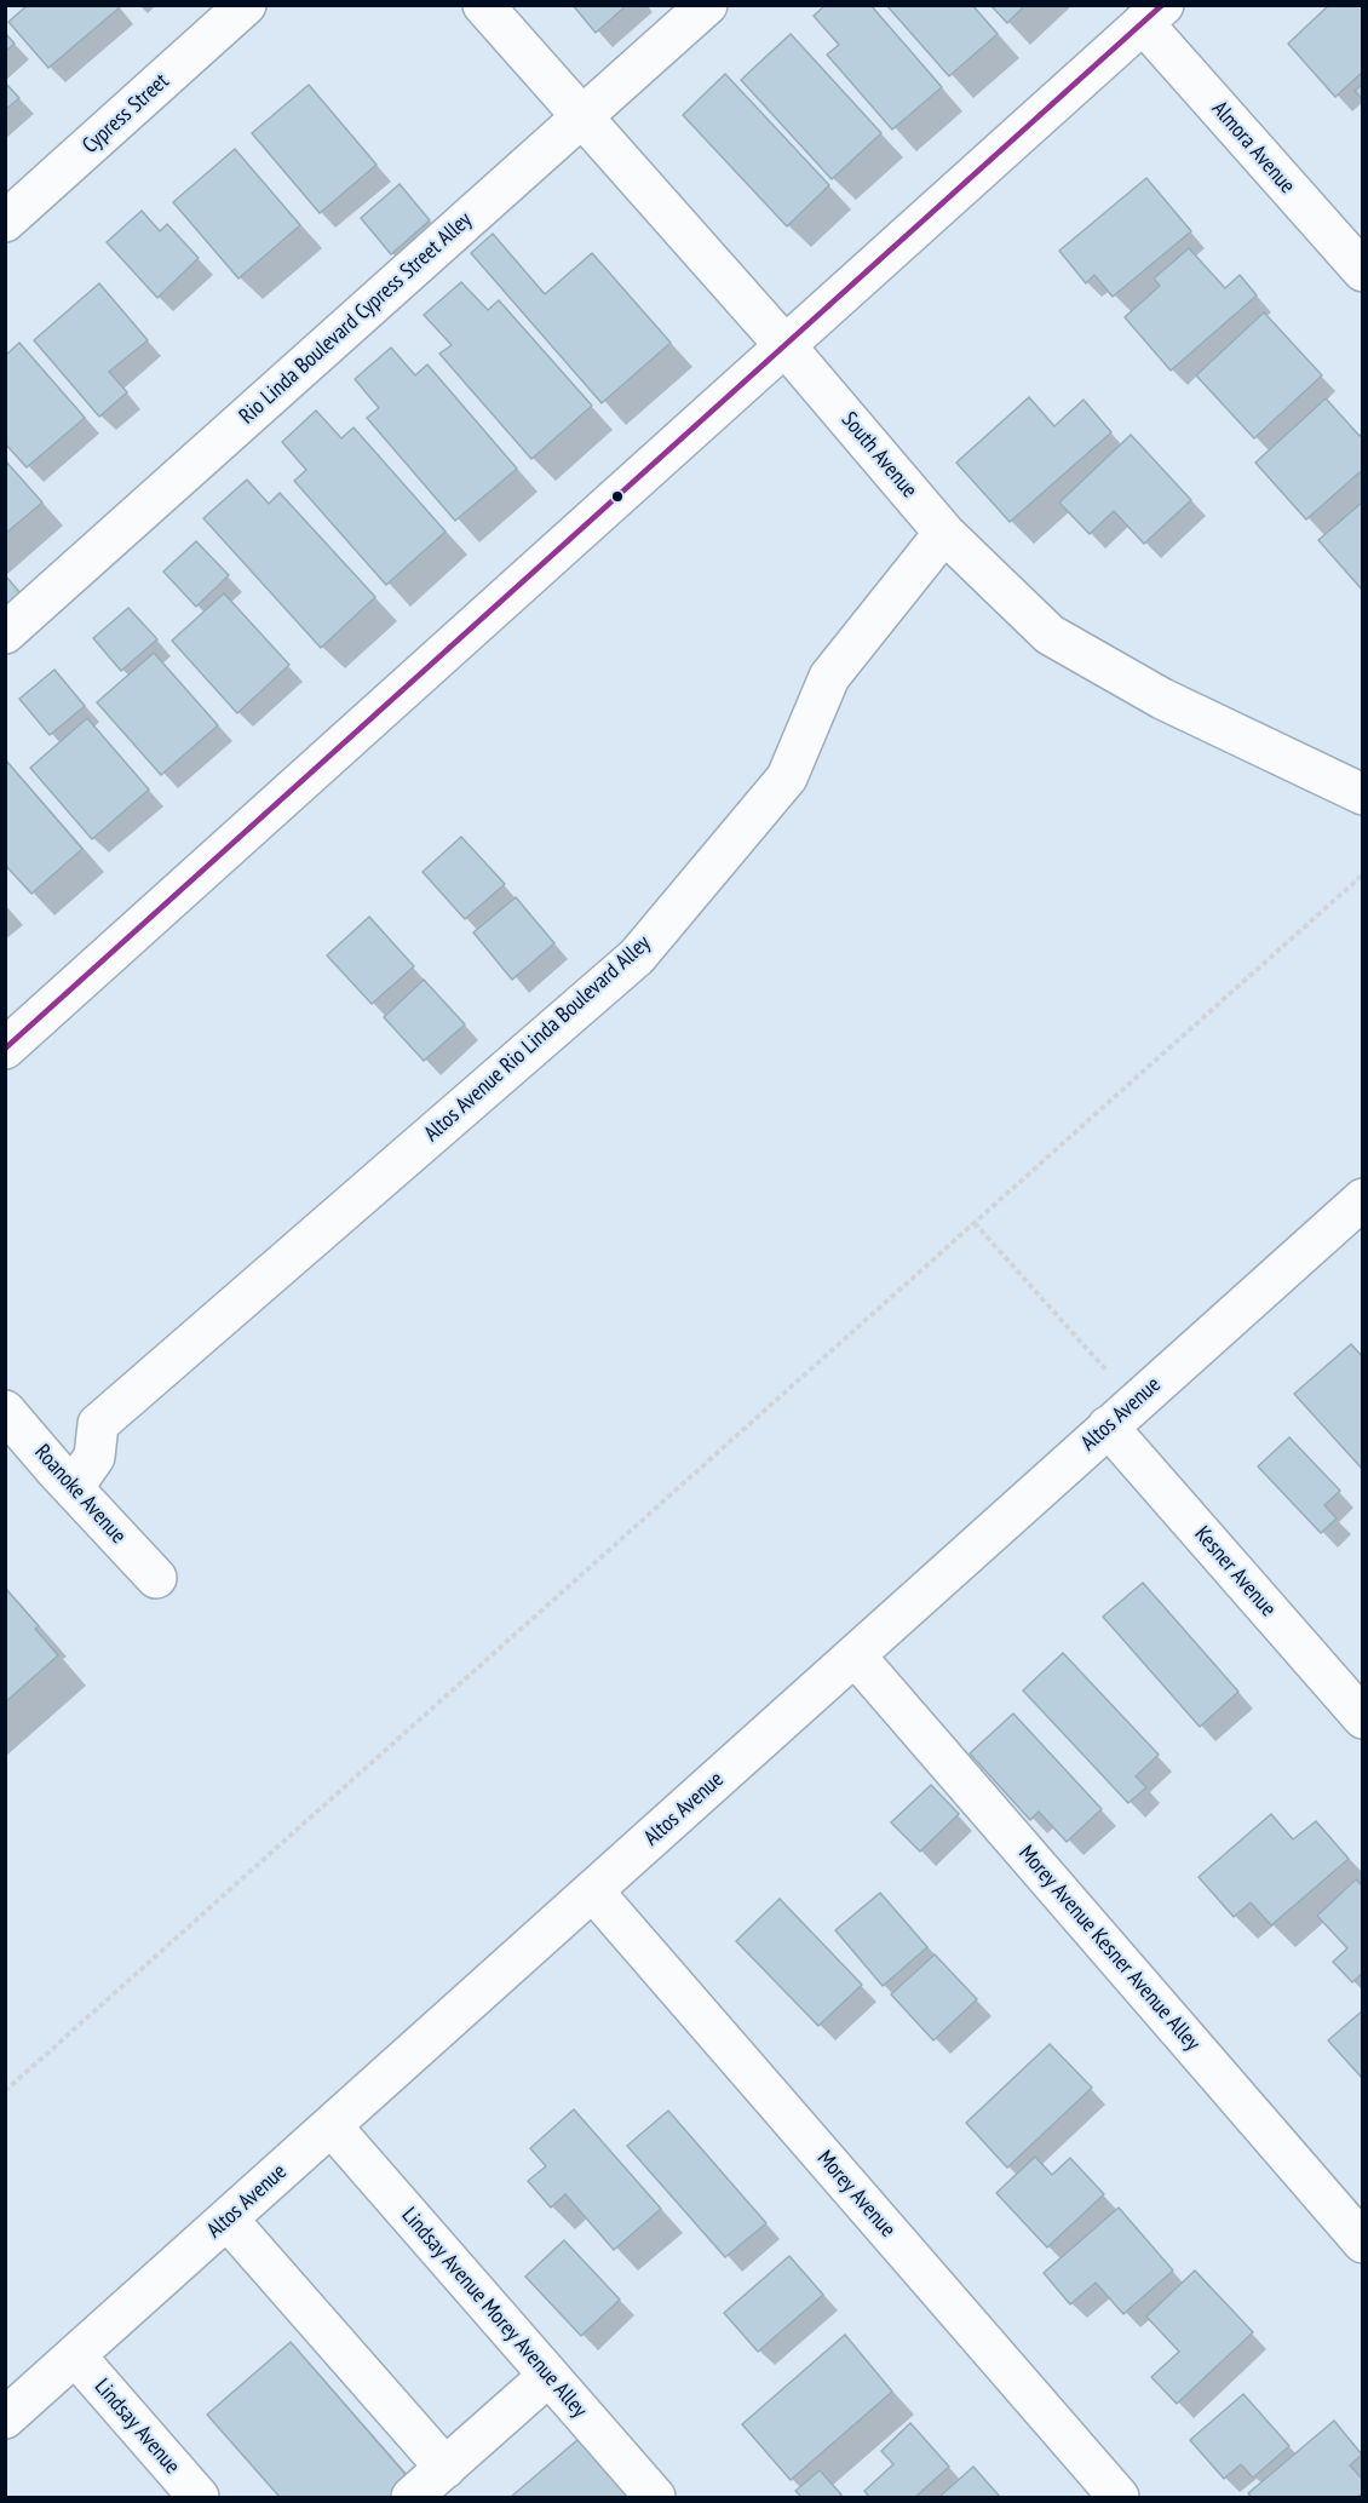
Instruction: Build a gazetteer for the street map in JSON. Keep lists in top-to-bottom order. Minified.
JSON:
{"streets":{"street":["Cypress Street","Almora Avenue","Rio Linda Boulevard Cypress Street Alley","South Avenue","Altos Avenue Rio Linda Boulevard Alley","Altos Avenue","Roanoke Avenue","Kesner Avenue","Morey Avenue Kesner Avenue Alley","Morey Avenue","Lindsay Avenue Morey Avenue Alley","Lindsay Avenue"]},"crossings":[["Rio Linda Boulevard Cypress Street Alley","South Avenue"],["South Avenue","Altos Avenue Rio Linda Boulevard Alley"],["Altos Avenue Rio Linda Boulevard Alley","Roanoke Avenue"],["Altos Avenue","Kesner Avenue"],["Altos Avenue","Morey Avenue Kesner Avenue Alley"],["Altos Avenue","Morey Avenue"],["Altos Avenue","Lindsay Avenue Morey Avenue Alley"],["Altos Avenue","Lindsay Avenue"]]}
